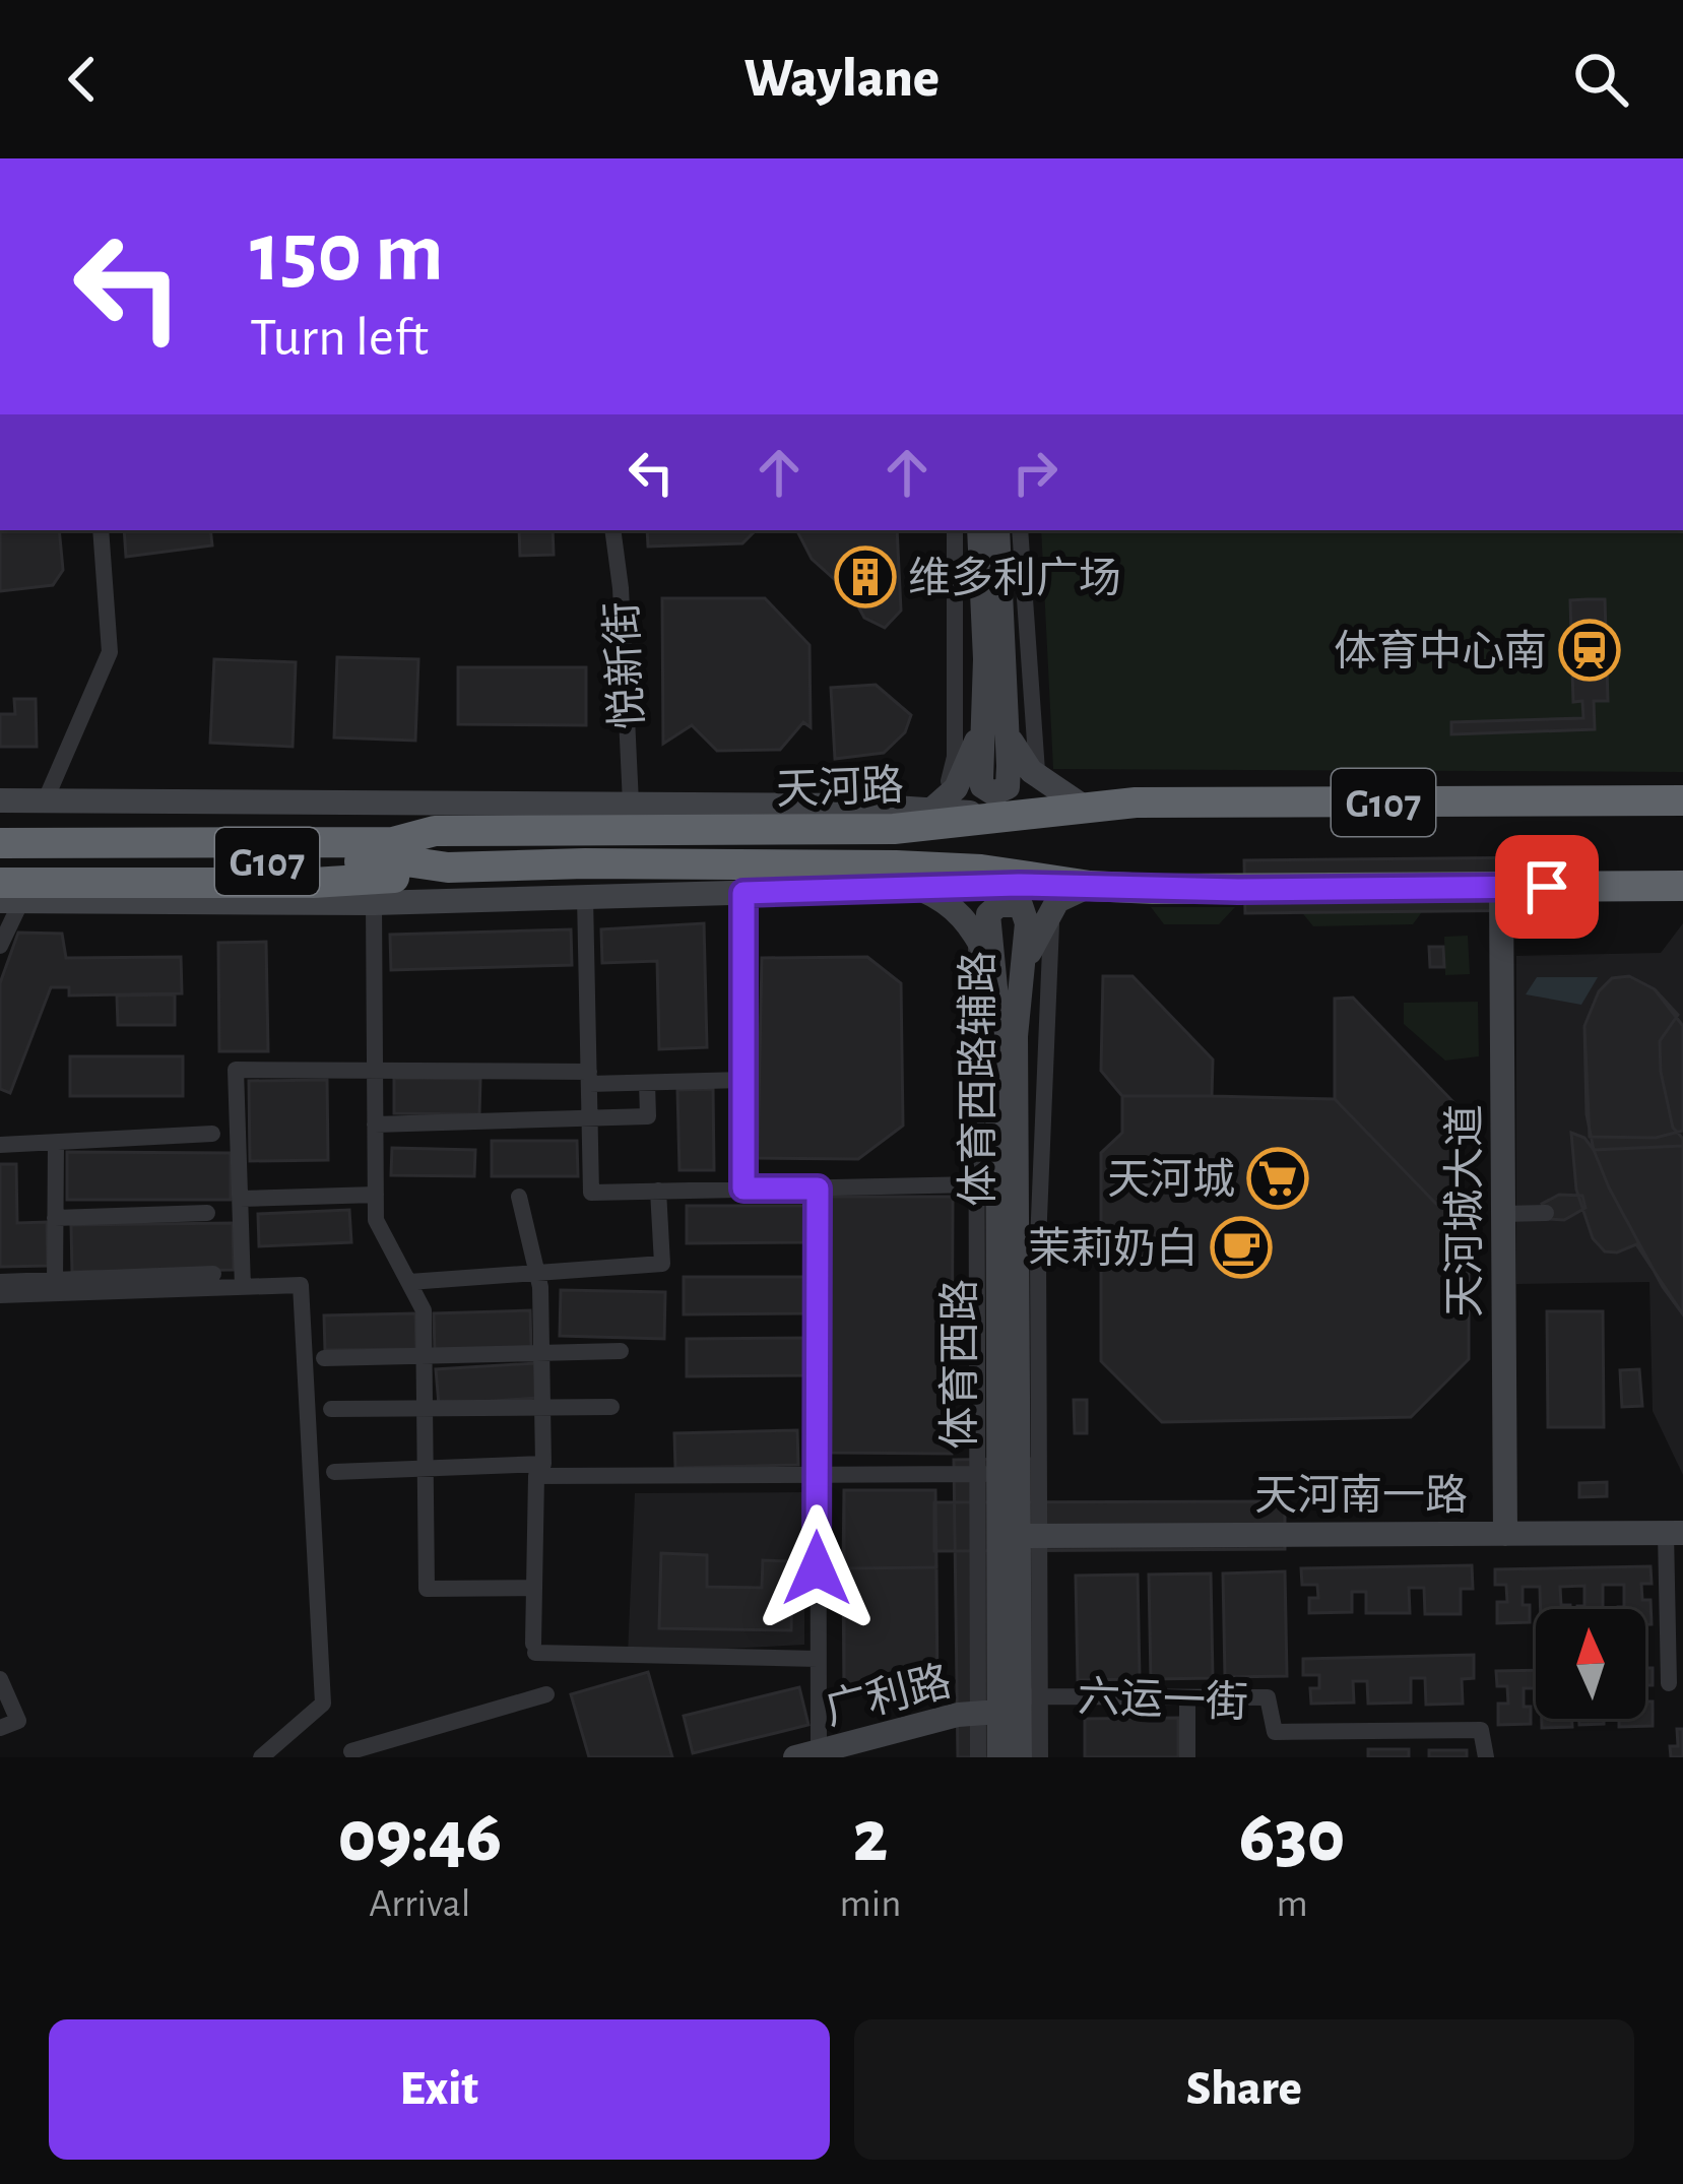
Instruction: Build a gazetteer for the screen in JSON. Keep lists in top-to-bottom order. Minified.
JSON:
{"streets":{"highway":["天河路","G107"],"main road":["天河城大道","体育西路","天河南一路","广利路"],"street":["悦新街","体育西路辅路","六运一街"]},"crossings":[["天河路","天河城大道"],["体育西路辅路","体育西路"],["天河城大道","天河南一路"],["体育西路","天河南一路"],["体育西路","广利路"],["体育西路","六运一街"],["广利路","六运一街"]],"places":{"building":["维多利广场"],"station":["体育中心南"],"supermarket":["天河城"],"cafe":["茉莉奶白"]},"north":"top","page":{"header":"Waylane","turn":["150 m","Turn left"],"eta":["09:46","Arrival","2","min","630","m"],"buttons":["Exit","Share"]}}
